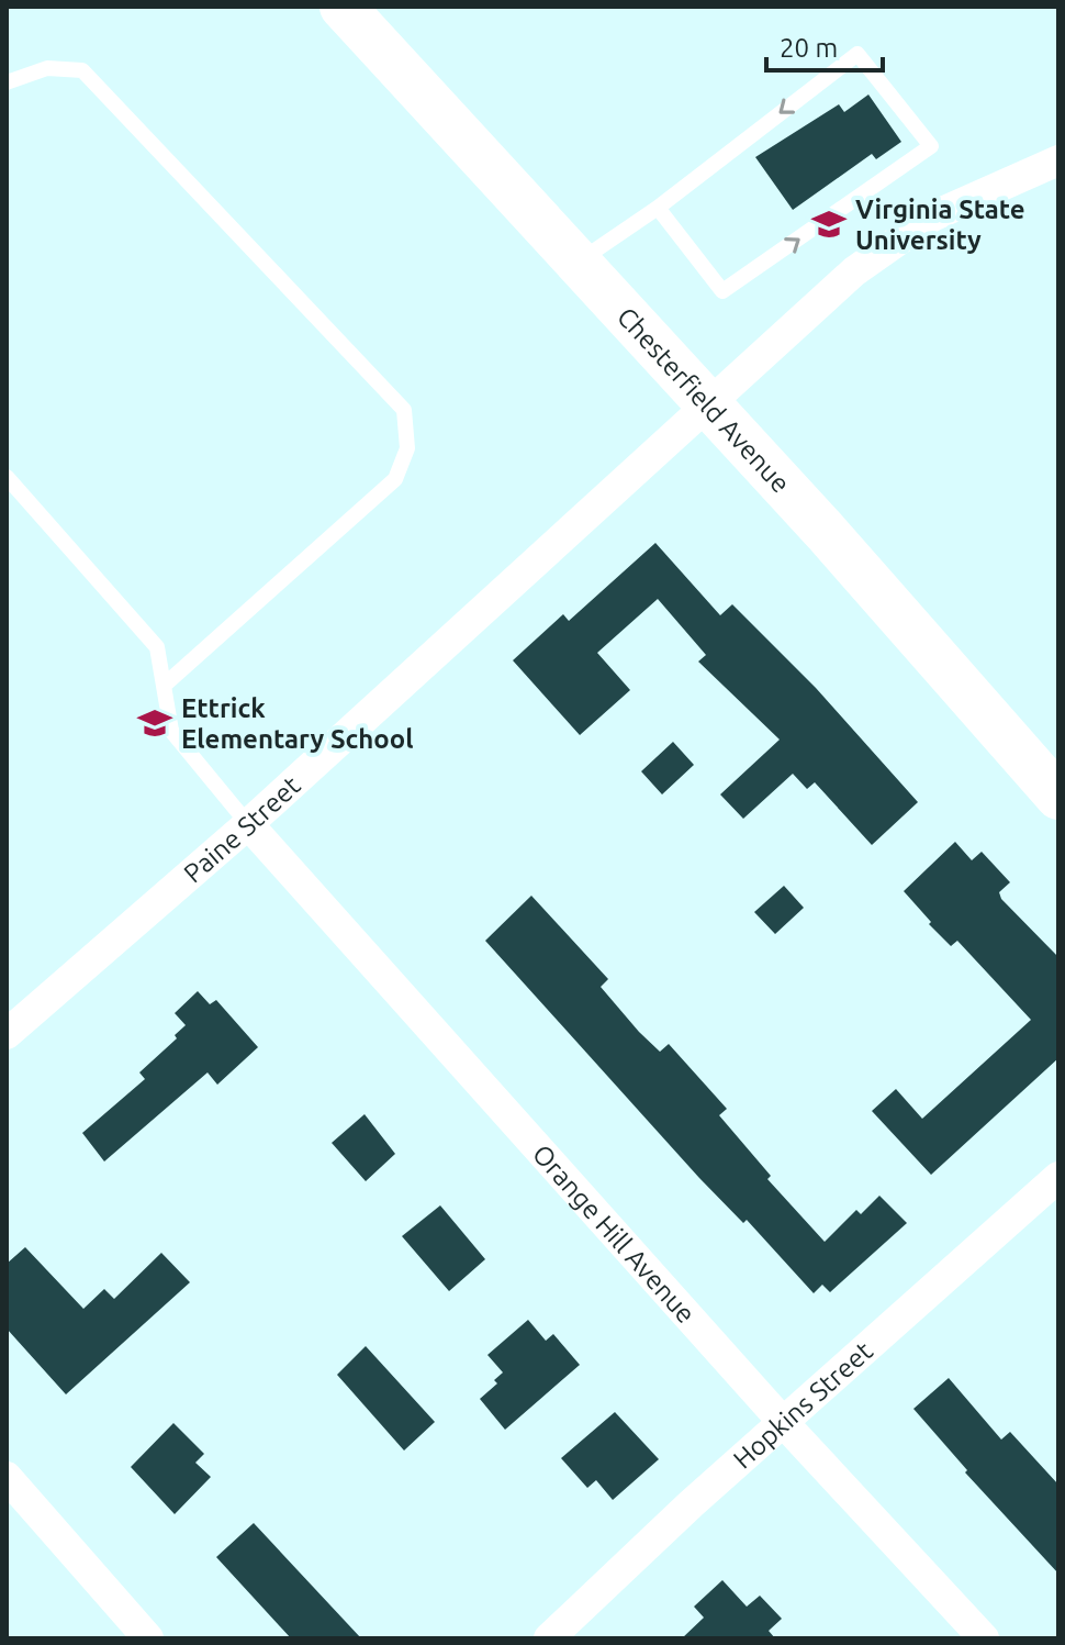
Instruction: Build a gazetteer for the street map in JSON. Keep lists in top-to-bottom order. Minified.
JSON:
{"streets":{"main road":["Chesterfield Avenue"],"street":["Paine Street","Orange Hill Avenue","Hopkins Street"]},"crossings":[["Chesterfield Avenue","Paine Street"],["Paine Street","Orange Hill Avenue"],["Orange Hill Avenue","Hopkins Street"]],"places":{"school or university":["Virginia State University","Ettrick Elementary School"]},"scale_bar":"20 m"}
